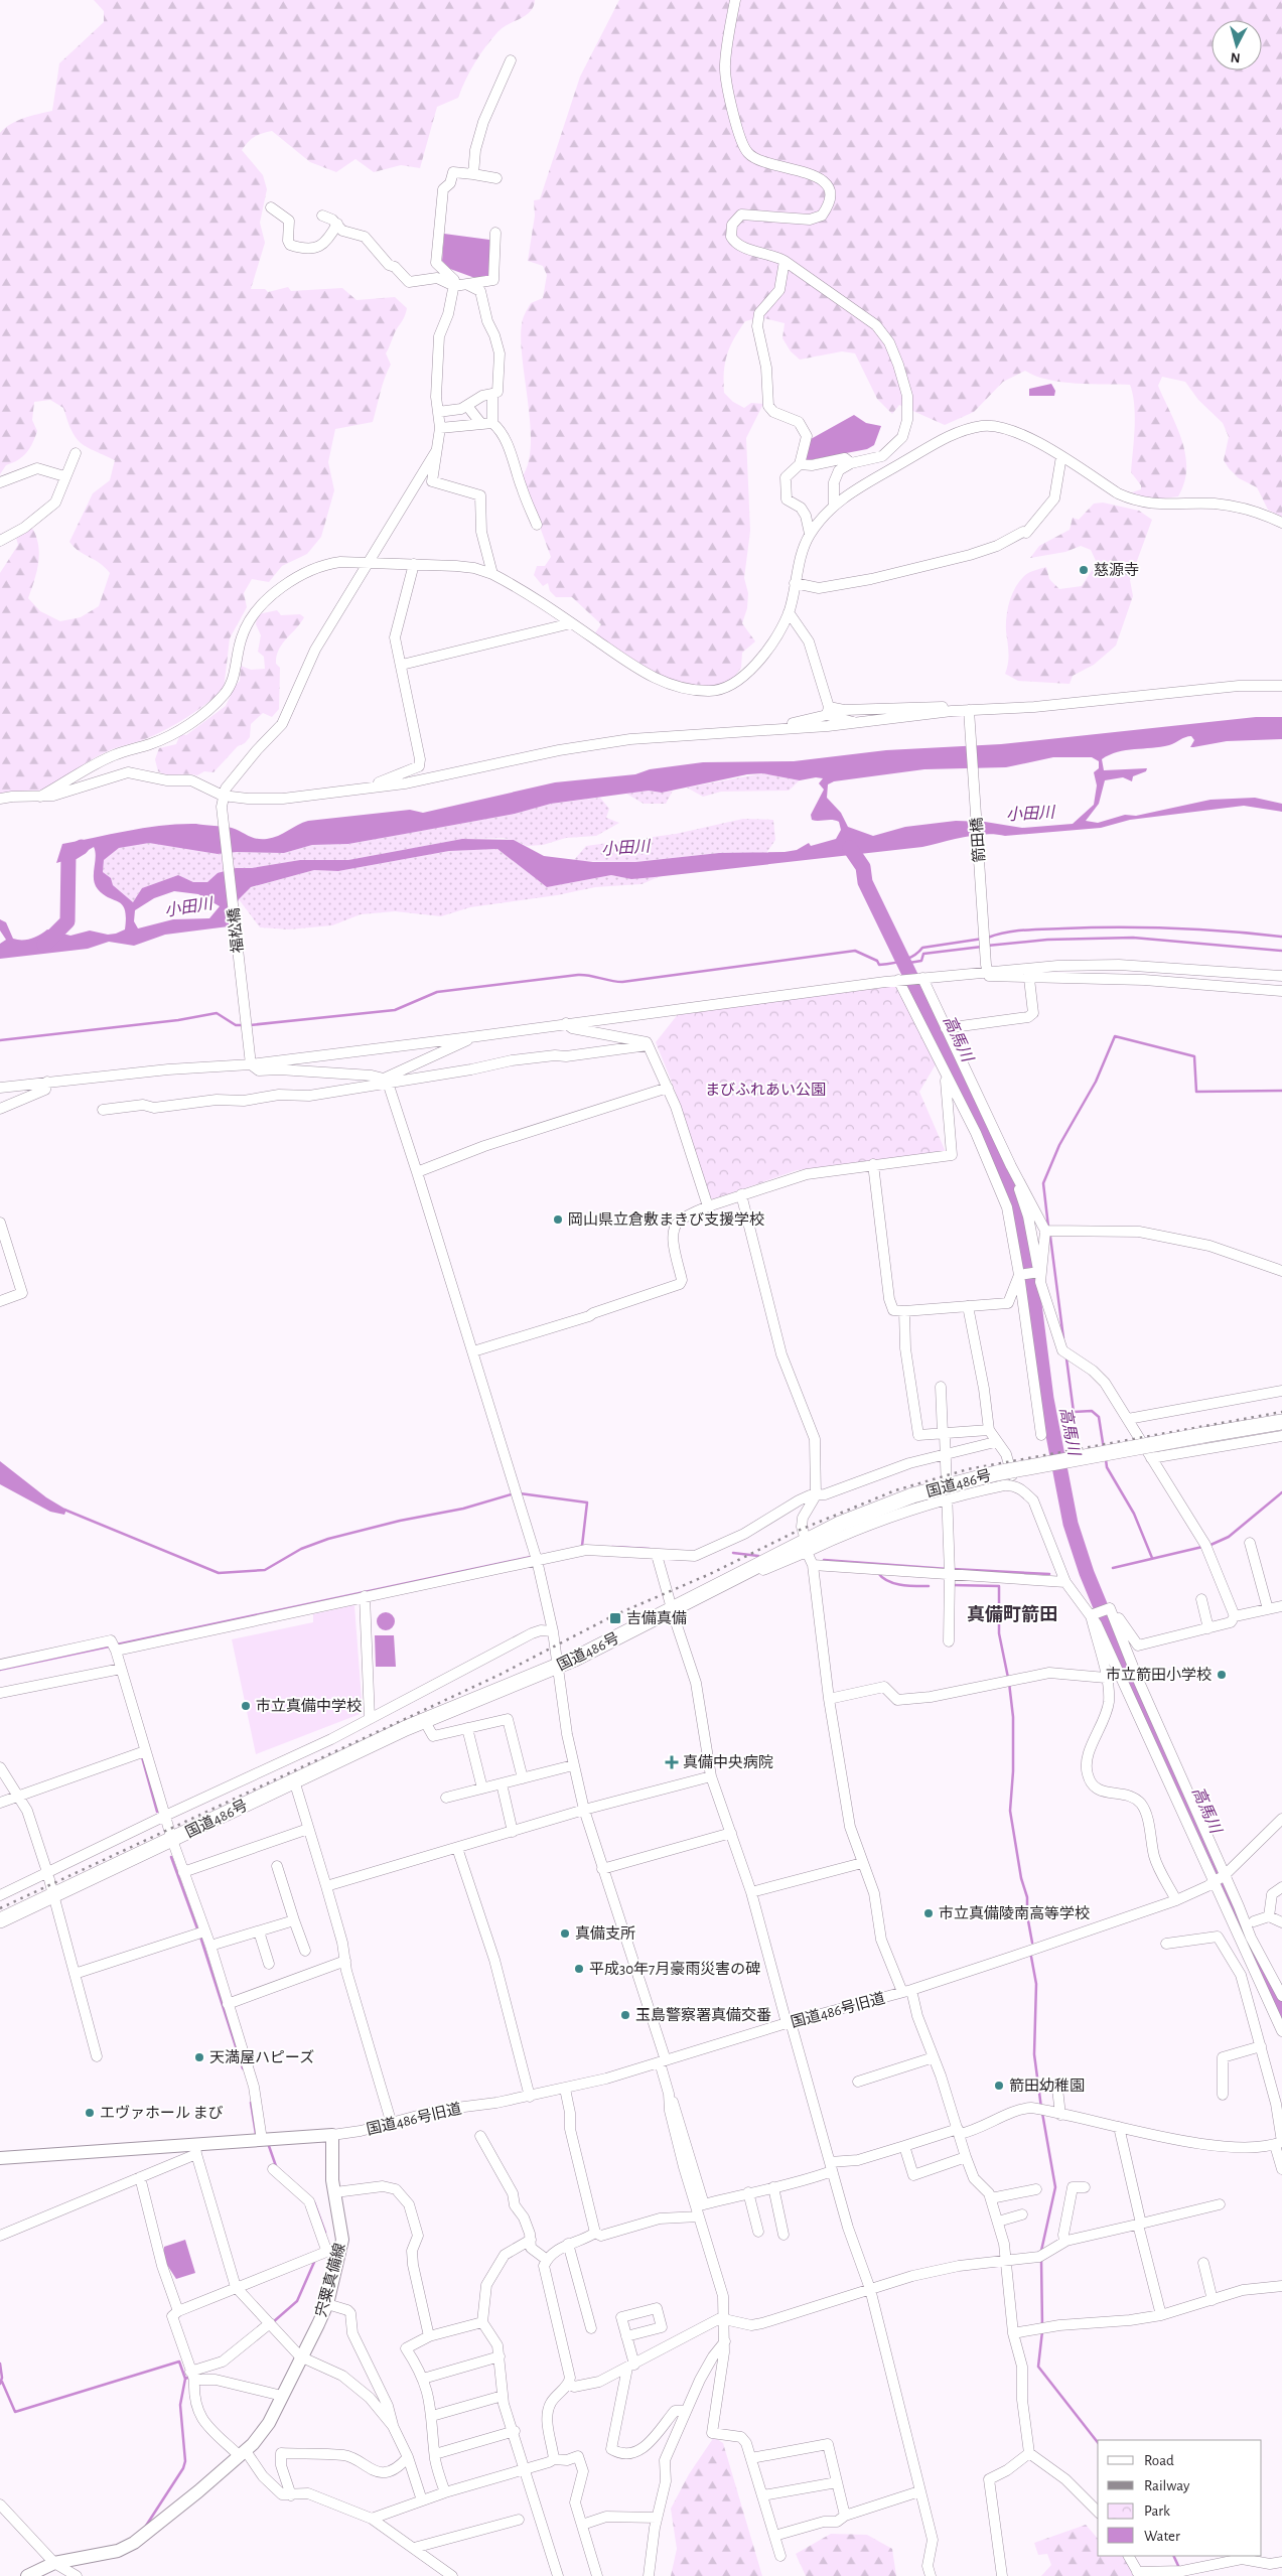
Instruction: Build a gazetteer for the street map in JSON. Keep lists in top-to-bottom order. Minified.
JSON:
{"streets":{"highway":["国道486号"],"main road":["宍粟真備線"],"street":["箭田橋","福松橋","国道486号旧道"]},"crossings":[["国道486号旧道","宍粟真備線"]],"districts":["真備町箭田"],"water":["小田川","高馬川"],"parks":["まびふれあい公園"],"places":{"other":["慈源寺","岡山県立倉敷まきび支援学校","市立箭田小学校","市立真備中学校","市立真備陵南高等学校","真備支所","平成30年7月豪雨災害の碑","玉島警察署真備交番","天満屋ハピーズ","箭田幼稚園","エヴァホール まび"],"transit":["吉備真備"],"health":["真備中央病院"]},"legend":["Road","Railway","Park","Water"],"north":"bottom"}
